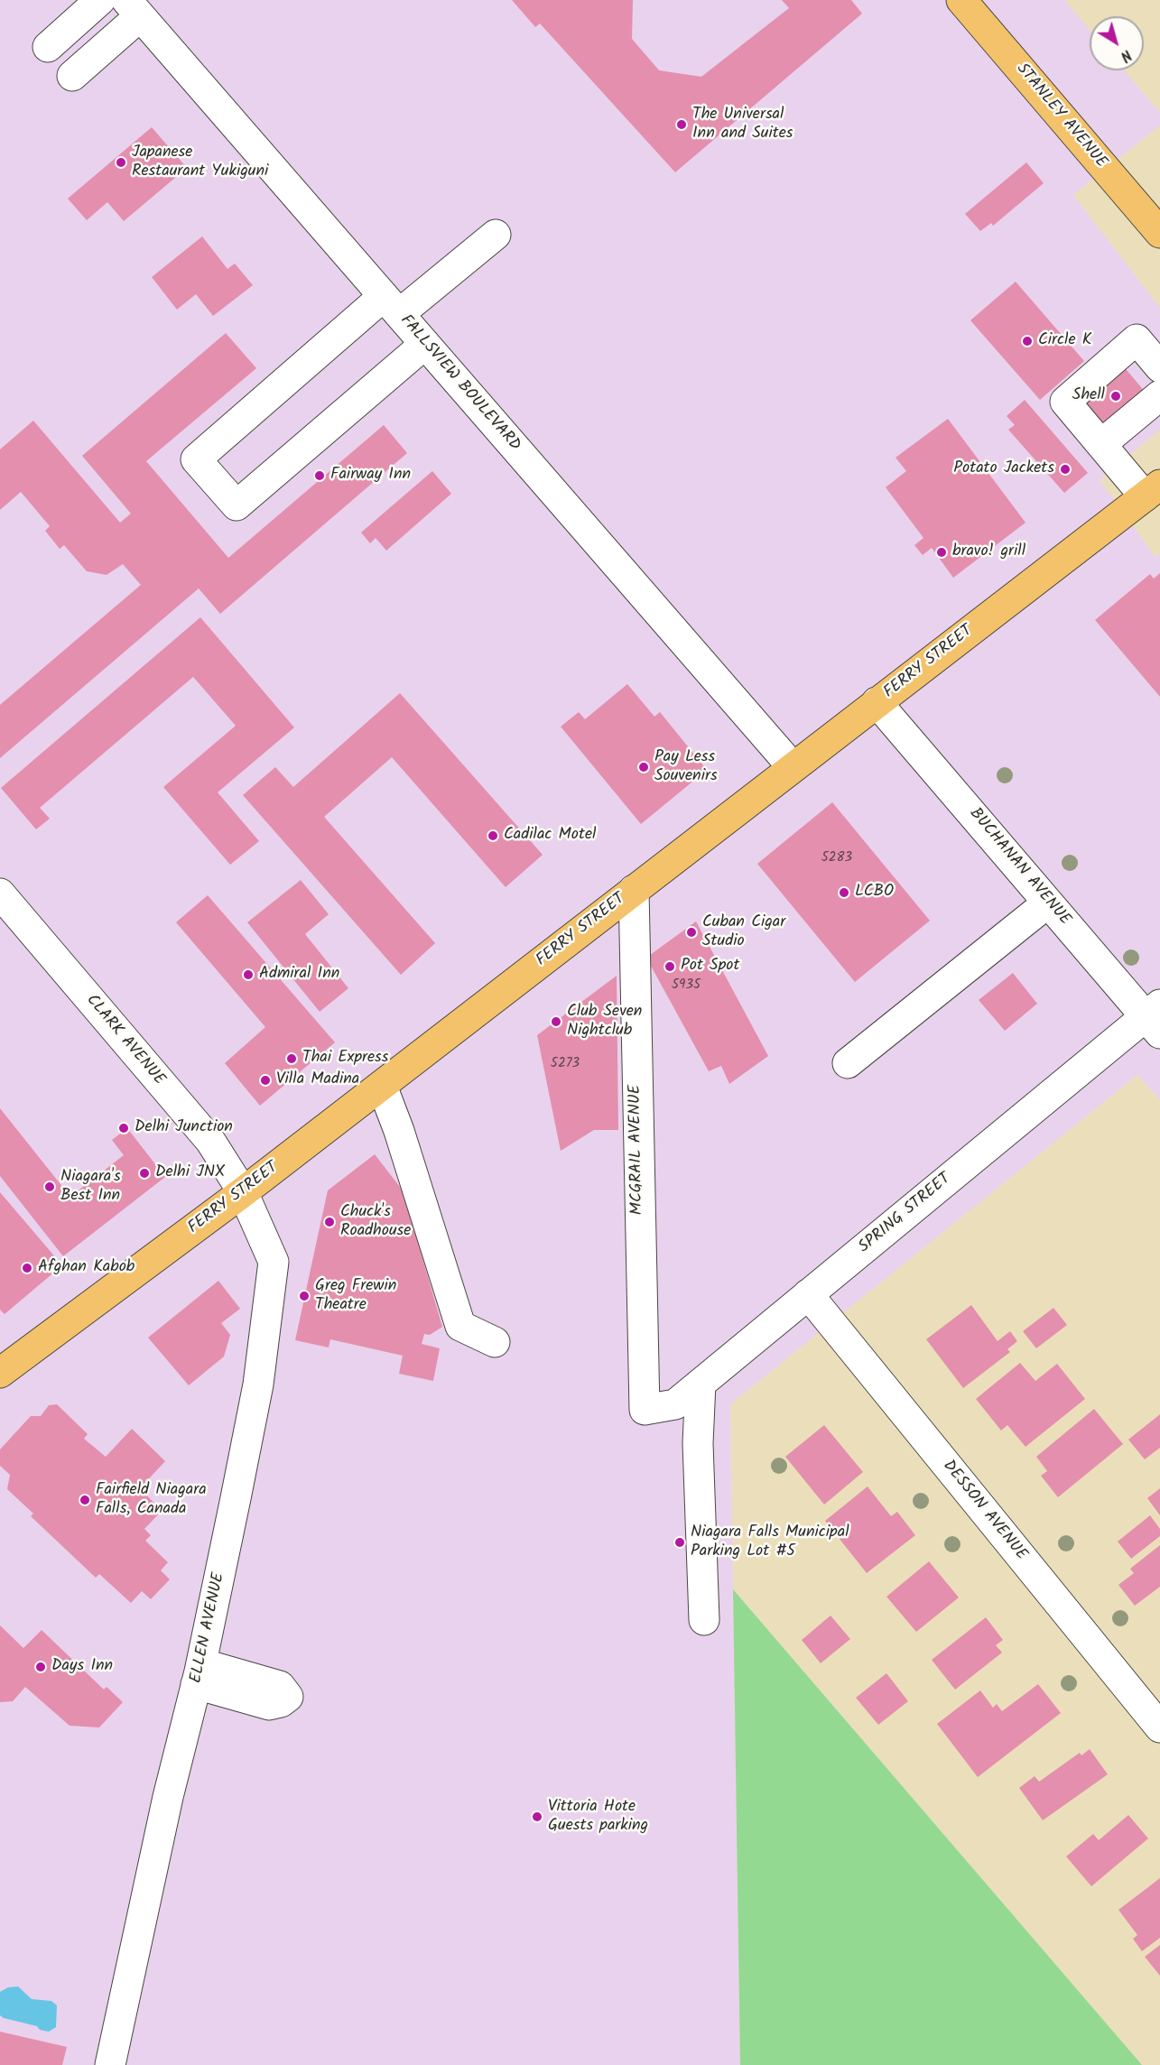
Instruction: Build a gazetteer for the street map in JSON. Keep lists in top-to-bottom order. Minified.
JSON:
{"streets":{"main road":["STANLEY AVENUE","FERRY STREET"],"street":["FALLSVIEW BOULEVARD","BUCHANAN AVENUE","CLARK AVENUE","MCGRAIL AVENUE","SPRING STREET","DESSON AVENUE","ELLEN AVENUE"]},"crossings":[["FALLSVIEW BOULEVARD","FERRY STREET"],["FERRY STREET","BUCHANAN AVENUE"],["FERRY STREET","CLARK AVENUE"],["FERRY STREET","MCGRAIL AVENUE"],["FERRY STREET","ELLEN AVENUE"],["BUCHANAN AVENUE","SPRING STREET"],["CLARK AVENUE","ELLEN AVENUE"],["MCGRAIL AVENUE","SPRING STREET"],["SPRING STREET","DESSON AVENUE"]],"places":["The Universal Inn and Suites","Japanese Restaurant Yukiguni","Circle K","Shell","Potato Jackets","Fairway Inn","bravo! grill","Pay Less Souvenirs","Cadilac Motel","LCBO","Cuban Cigar Studio","Pot Spot","Admiral Inn","Club Seven Nightclub","Thai Express","Villa Madina","Delhi Junction","Delhi JNX","Niagara's Best Inn","Chuck's Roadhouse","Afghan Kabob","Greg Frewin Theatre","Fairfield Niagara Falls, Canada","Niagara Falls Municipal Parking Lot #5","Days Inn","Vittoria Hote Guests parking"],"house_numbers":["5283","5935","5273"],"north":"bottom right"}
